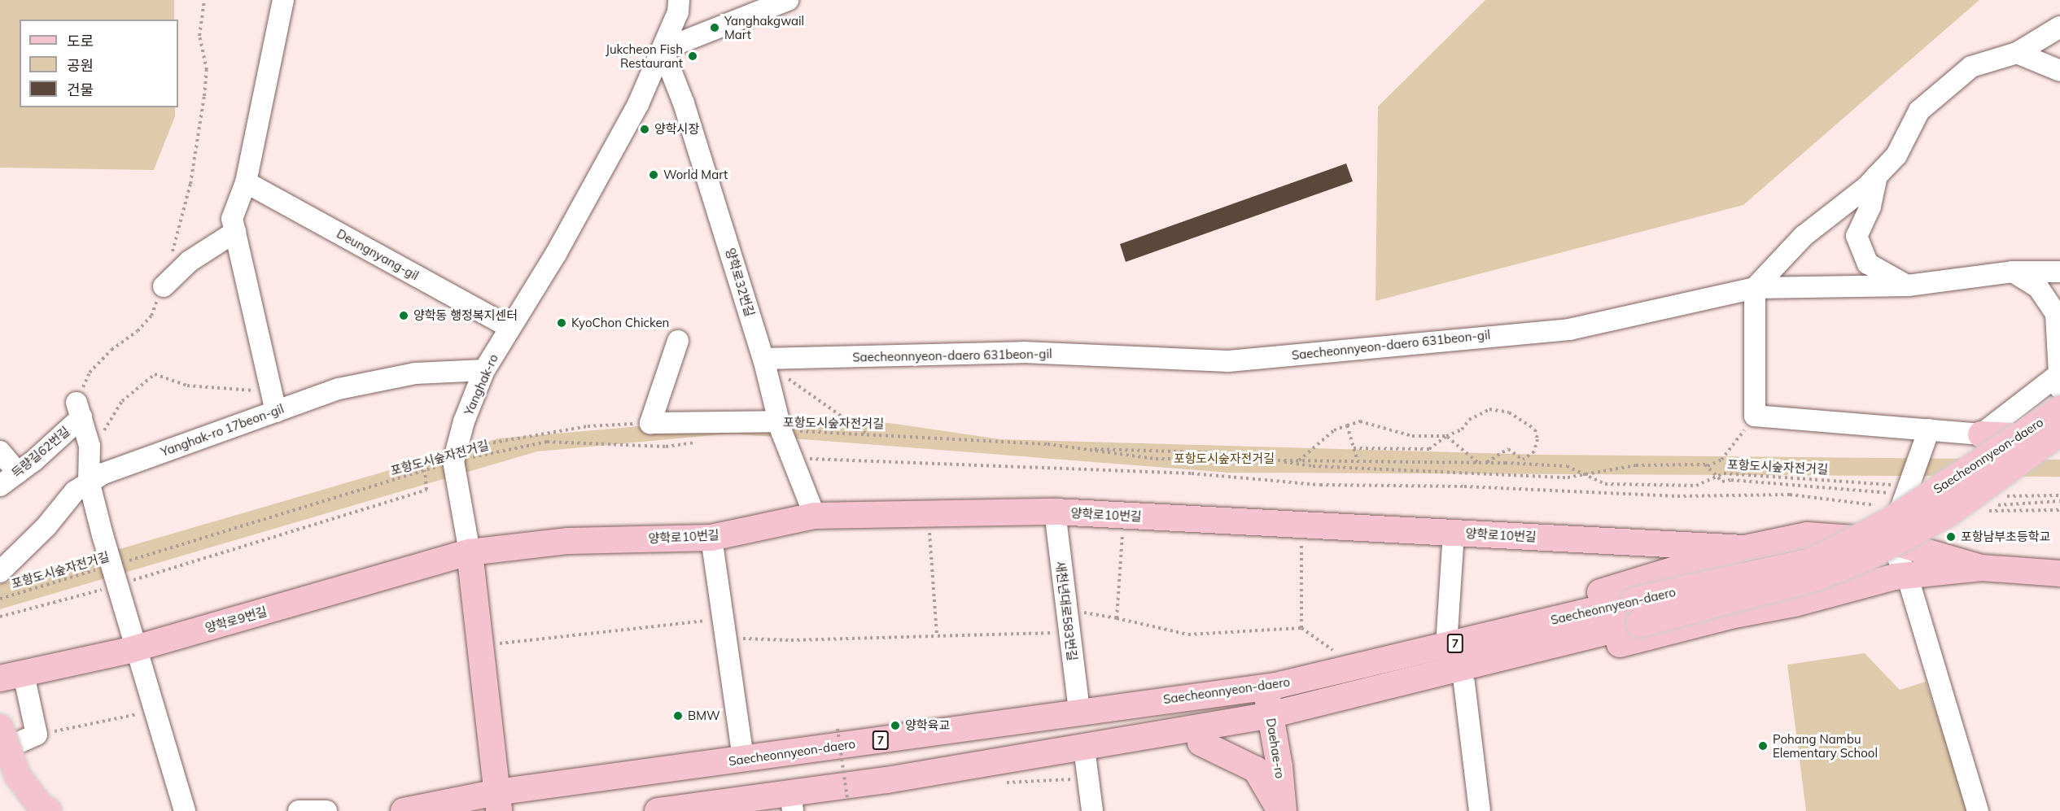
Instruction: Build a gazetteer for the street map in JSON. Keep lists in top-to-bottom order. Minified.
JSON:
{"streets":{"main road":["Yanghak-ro","Saecheonnyeon-daero","양학로10번길","양학로9번길","7","Daehae-ro"],"street":["Deungnyang-gil","양학로32번길","Saecheonnyeon-daero 631beon-gil","Yanghak-ro 17beon-gil","득량길62번길","새천년대로583번길"],"path":["포항도시숲자전거길"]},"crossings":[["Deungnyang-gil","Yanghak-ro"],["양학로32번길","Saecheonnyeon-daero 631beon-gil"],["양학로32번길","Yanghak-ro"],["양학로32번길","포항도시숲자전거길"],["양학로32번길","양학로10번길"],["Yanghak-ro","포항도시숲자전거길"],["Yanghak-ro","Yanghak-ro 17beon-gil"],["Yanghak-ro","Saecheonnyeon-daero"],["Yanghak-ro","양학로10번길"],["Yanghak-ro","양학로9번길"],["Saecheonnyeon-daero","새천년대로583번길"],["Saecheonnyeon-daero","Daehae-ro"],["양학로10번길","새천년대로583번길"],["양학로10번길","양학로9번길"]],"parks":["포항도시숲자전거길"],"places":["Yanghakgwail Mart","Jukcheon Fish Restaurant","양학시장","World Mart","양학동 행정복지센터","KyoChon Chicken","포항남부초등학교","BMW","양학육교","Pohang Nambu Elementary School"],"legend":["도로","공원","건물"]}
